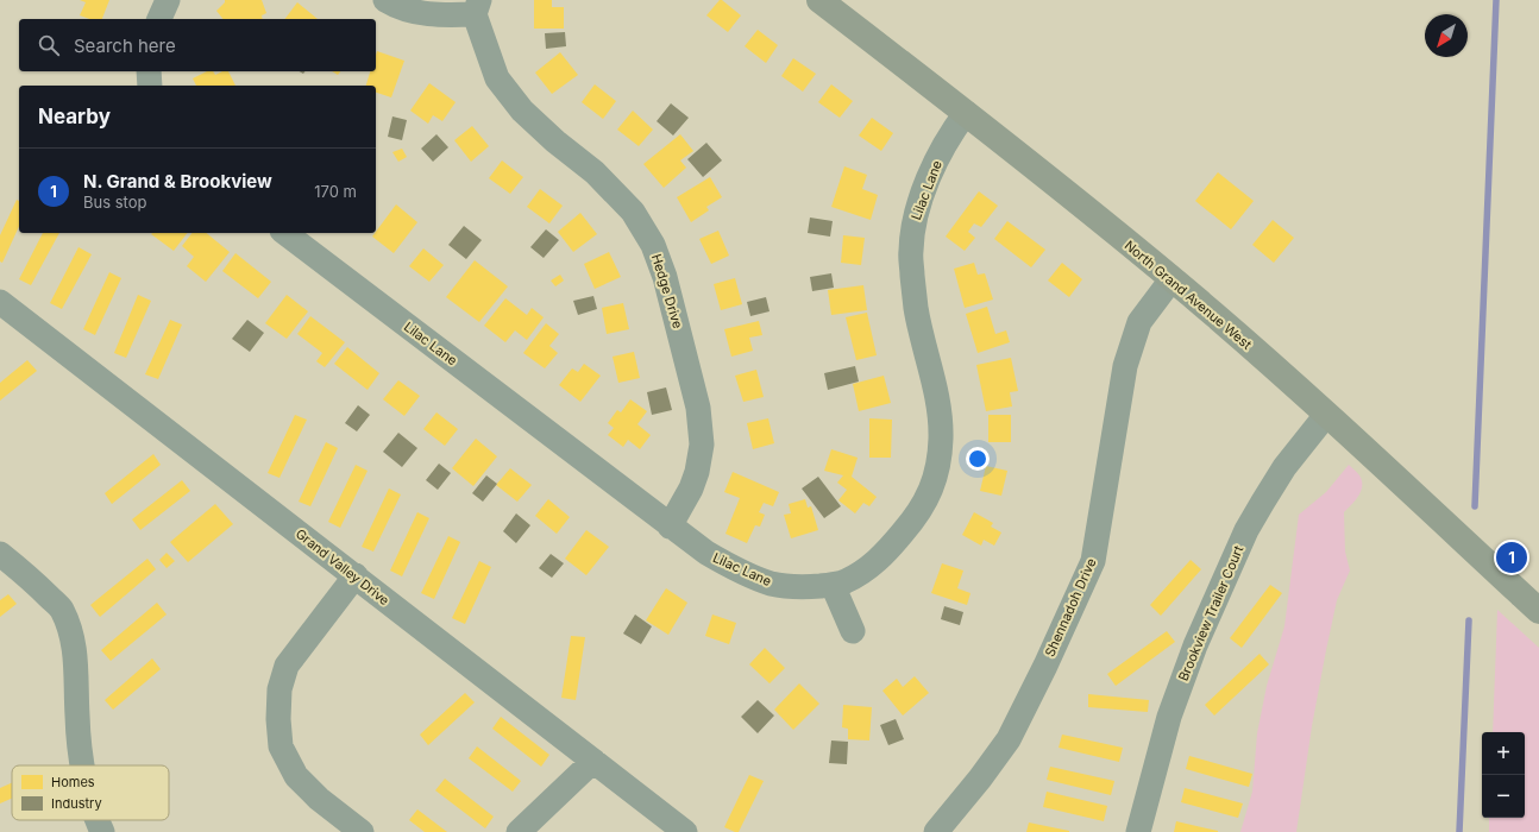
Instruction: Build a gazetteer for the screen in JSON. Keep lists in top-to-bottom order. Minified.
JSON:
{"streets":{"main road":["North Grand Avenue West"],"street":["Lilac Lane","Hedge Drive","Grand Valley Drive","Shennadoh Drive","Brookview Trailer Court"]},"crossings":[["Lilac Lane","Hedge Drive"],["Lilac Lane","North Grand Avenue West"],["North Grand Avenue West","Shennadoh Drive"],["North Grand Avenue West","Brookview Trailer Court"]],"legend":["Homes","Industry"],"north":"bottom left","page":{"search":"Search here","heading":"Nearby","list":[{"mark":"1","name":"N. Grand & Brookview","note":"Bus stop","value":"170 m"}],"pins":"1","map_buttons":["+","−"]}}
